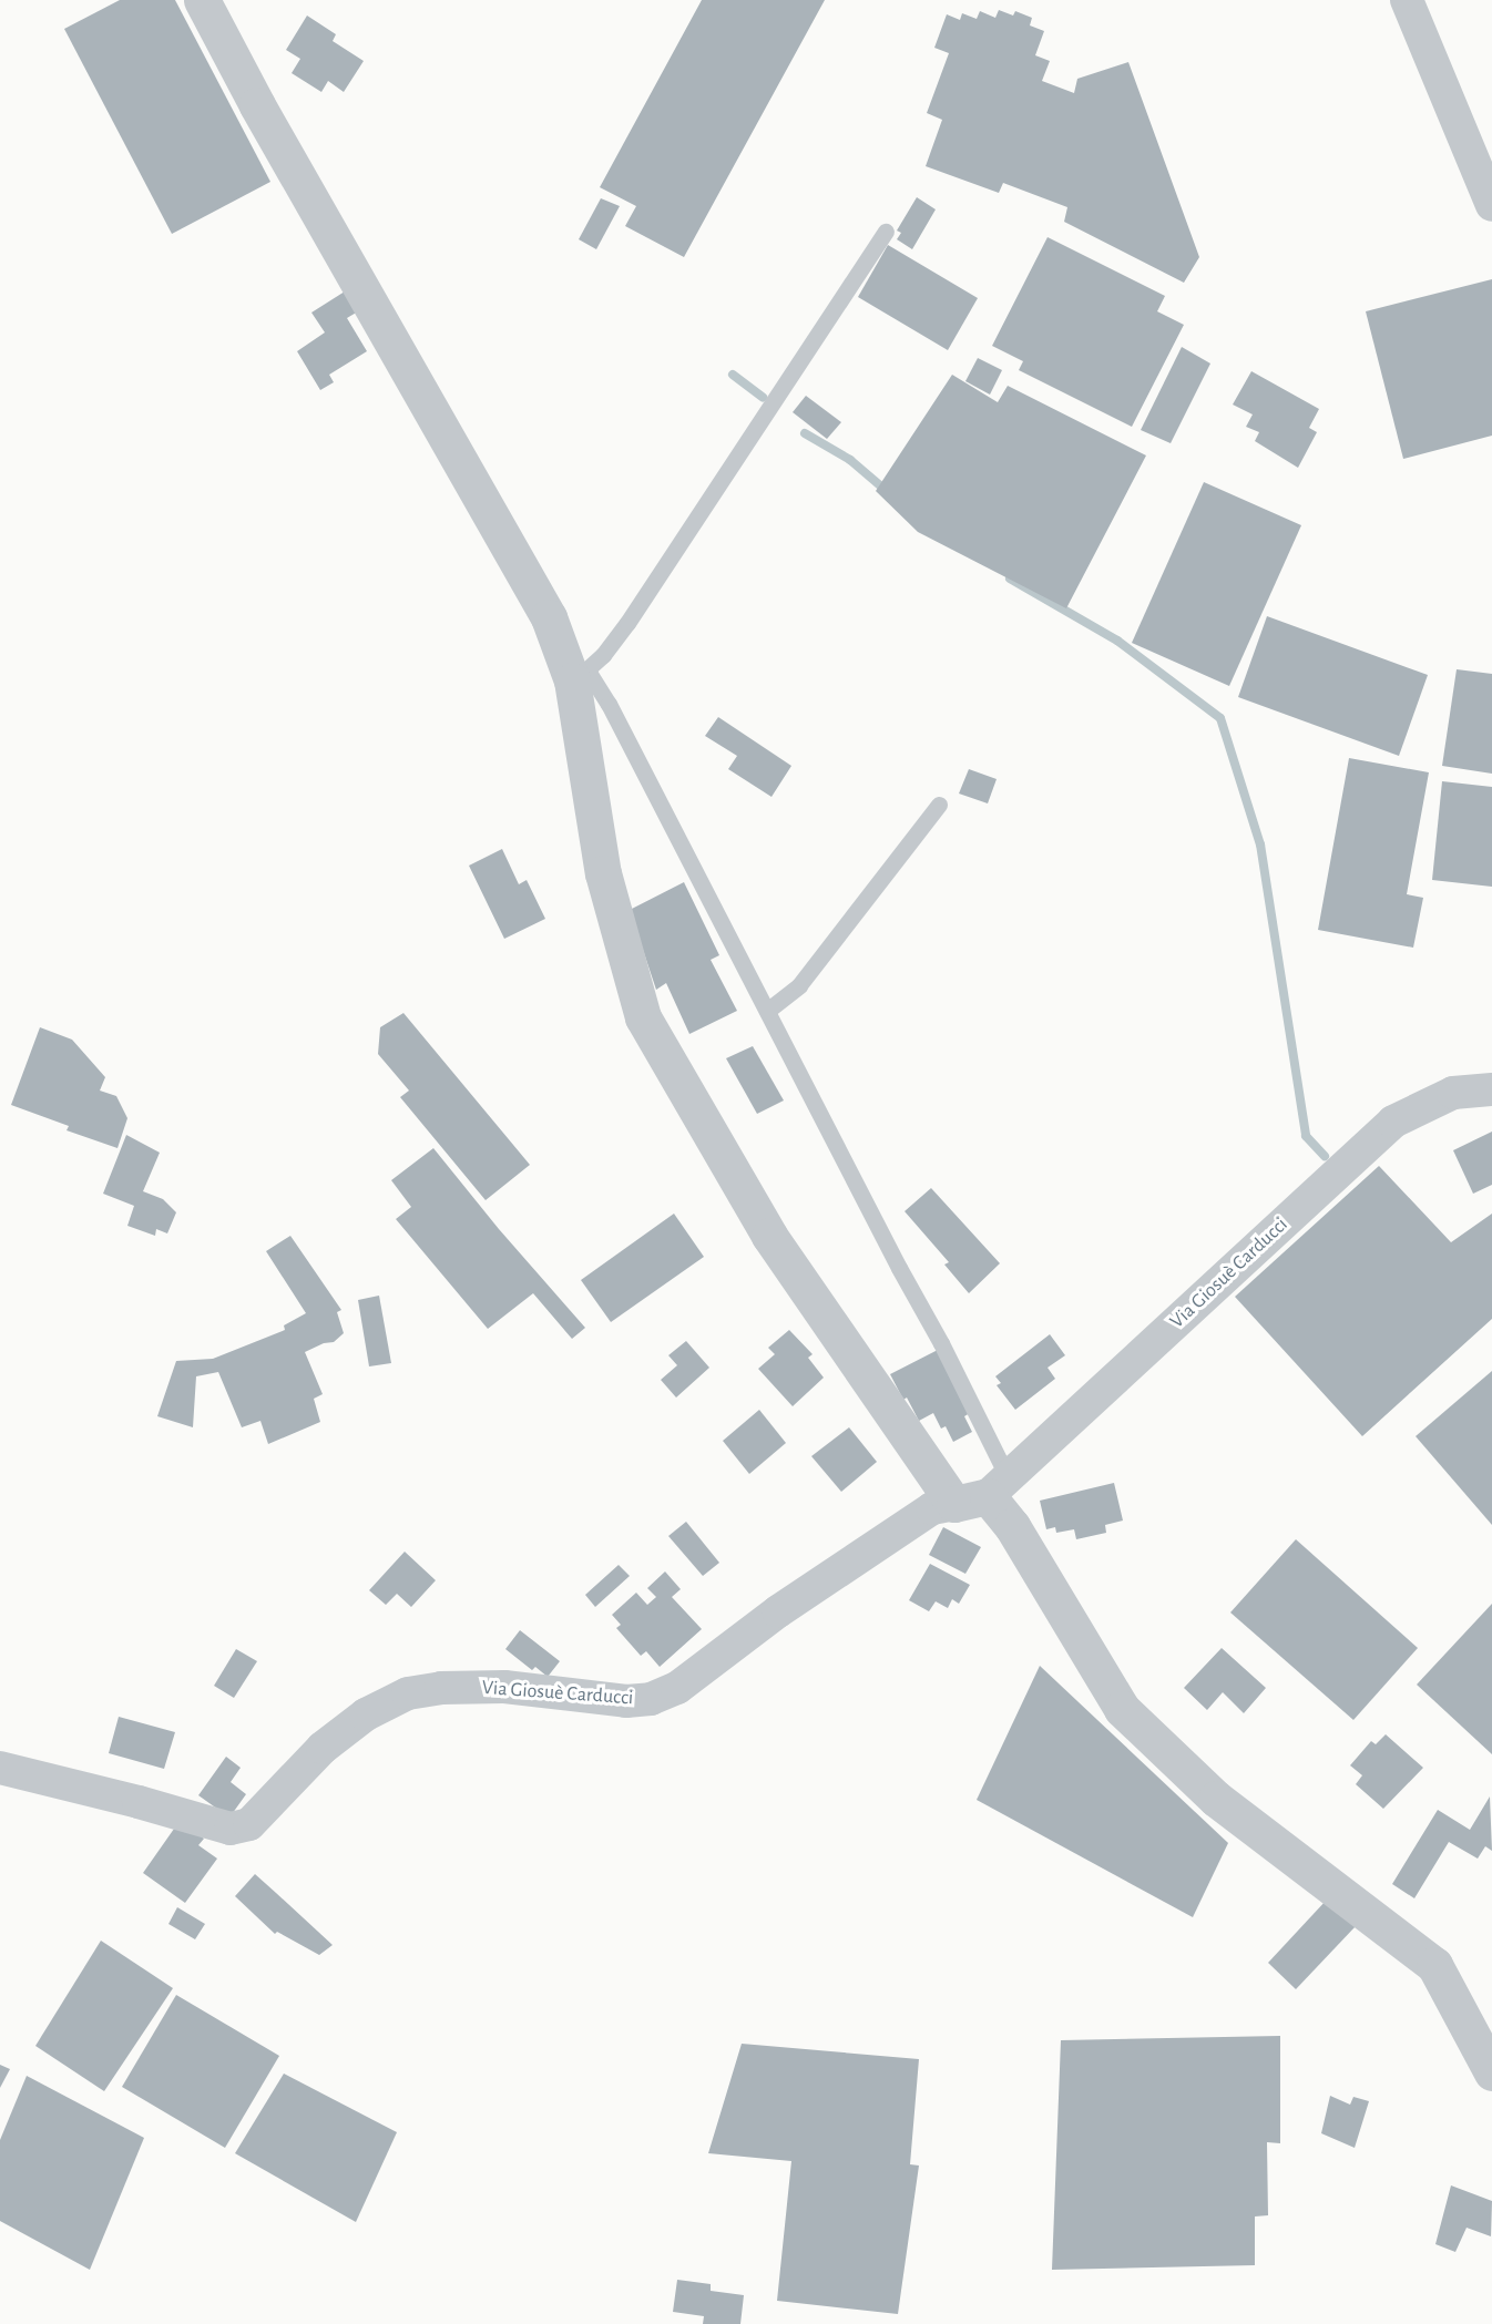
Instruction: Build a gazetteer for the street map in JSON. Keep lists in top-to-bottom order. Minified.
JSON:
{"streets":{"street":["Via Giosuè Carducci"]}}
